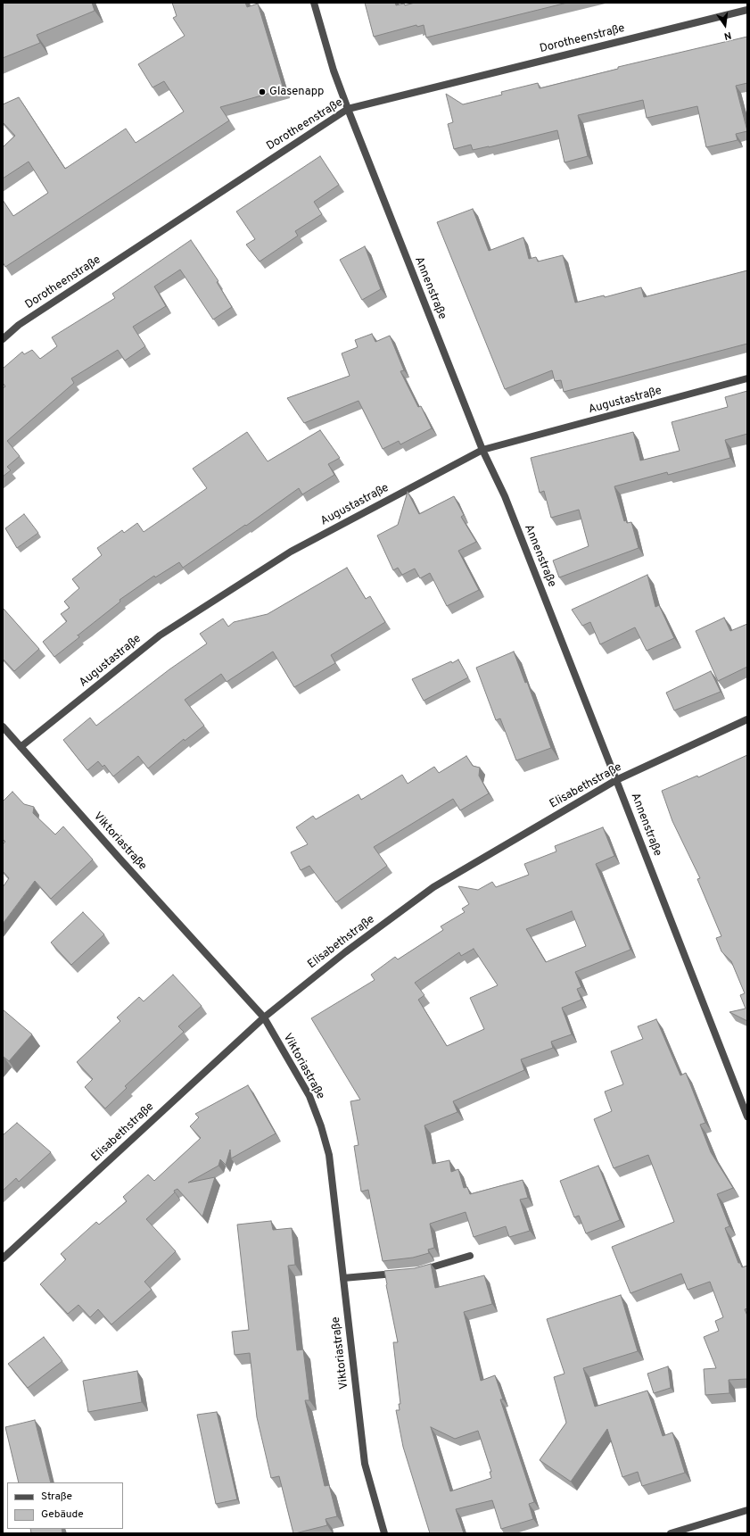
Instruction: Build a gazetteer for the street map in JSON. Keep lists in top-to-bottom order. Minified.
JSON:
{"streets":{"street":["Dorotheenstraße","Annenstraße","Augustastraße","Elisabethstraße","Viktoriastraße"]},"crossings":[["Dorotheenstraße","Annenstraße"],["Annenstraße","Augustastraße"],["Annenstraße","Elisabethstraße"],["Augustastraße","Viktoriastraße"],["Elisabethstraße","Viktoriastraße"]],"places":["Glasenapp"],"legend":["Straße","Gebäude"],"north":"bottom"}
